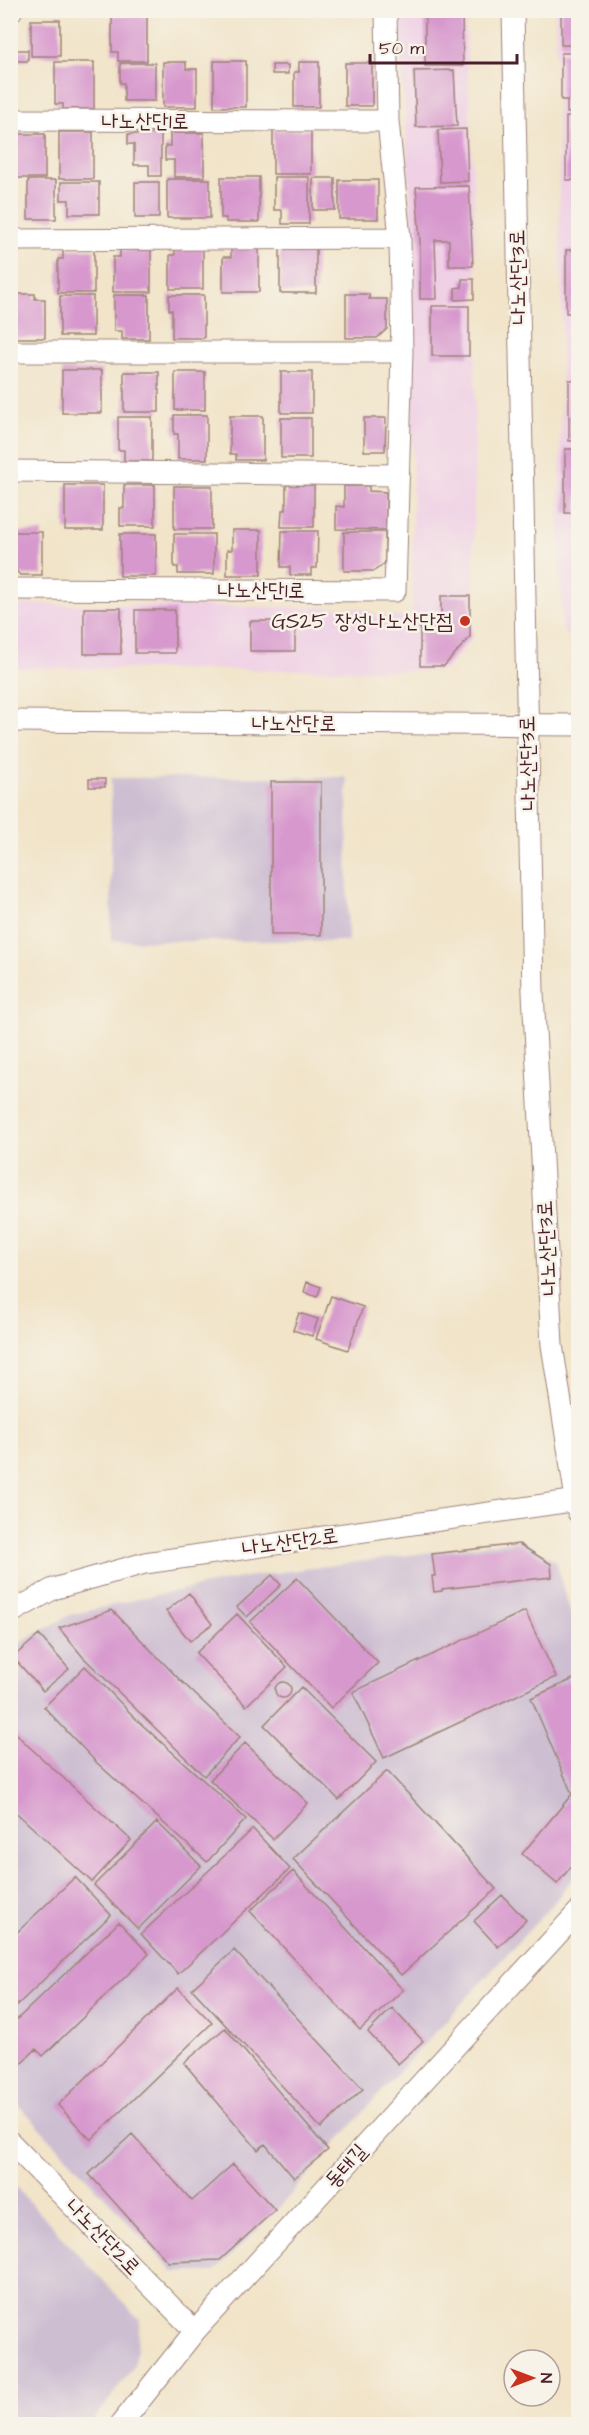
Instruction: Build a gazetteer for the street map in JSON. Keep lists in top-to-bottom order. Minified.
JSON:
{"streets":{"street":["나노산단1로","나노산단3로","나노산단로","나노산단2로","동태길"]},"crossings":[["나노산단3로","나노산단로"],["나노산단3로","나노산단2로"],["나노산단2로","동태길"]],"places":["GS25 장성나노산단점"],"scale_bar":"50 m","north":"right"}
